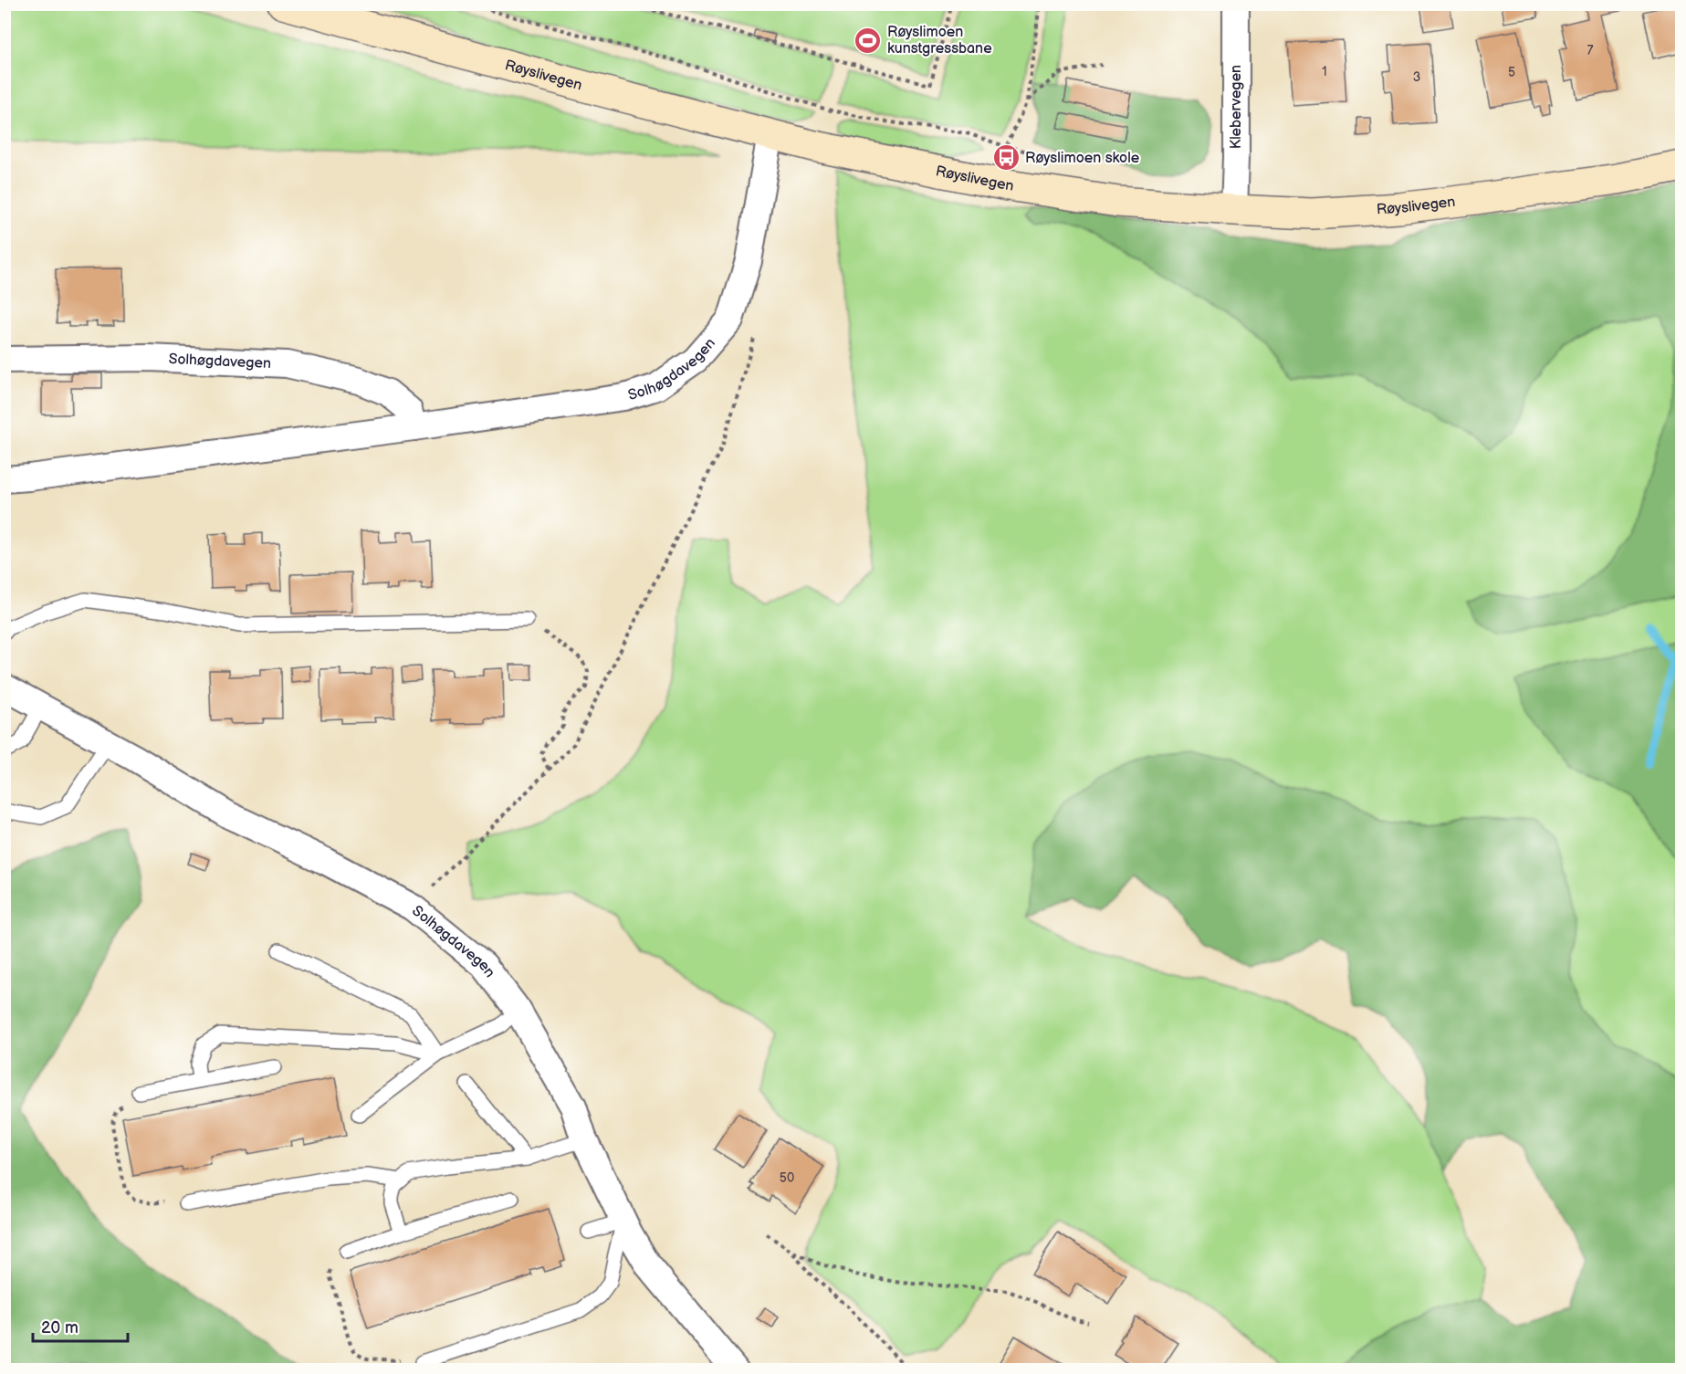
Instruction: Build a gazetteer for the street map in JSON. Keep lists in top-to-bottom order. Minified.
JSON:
{"streets":{"street":["Røyslivegen","Klebervegen","Solhøgdavegen"]},"crossings":[["Røyslivegen","Klebervegen"],["Røyslivegen","Solhøgdavegen"]],"places":{"sports":["Røyslimoen kunstgressbane"],"bus stop":["Røyslimoen skole"]},"house_numbers":["7","1","5","3","50"],"scale_bar":"20 m"}
